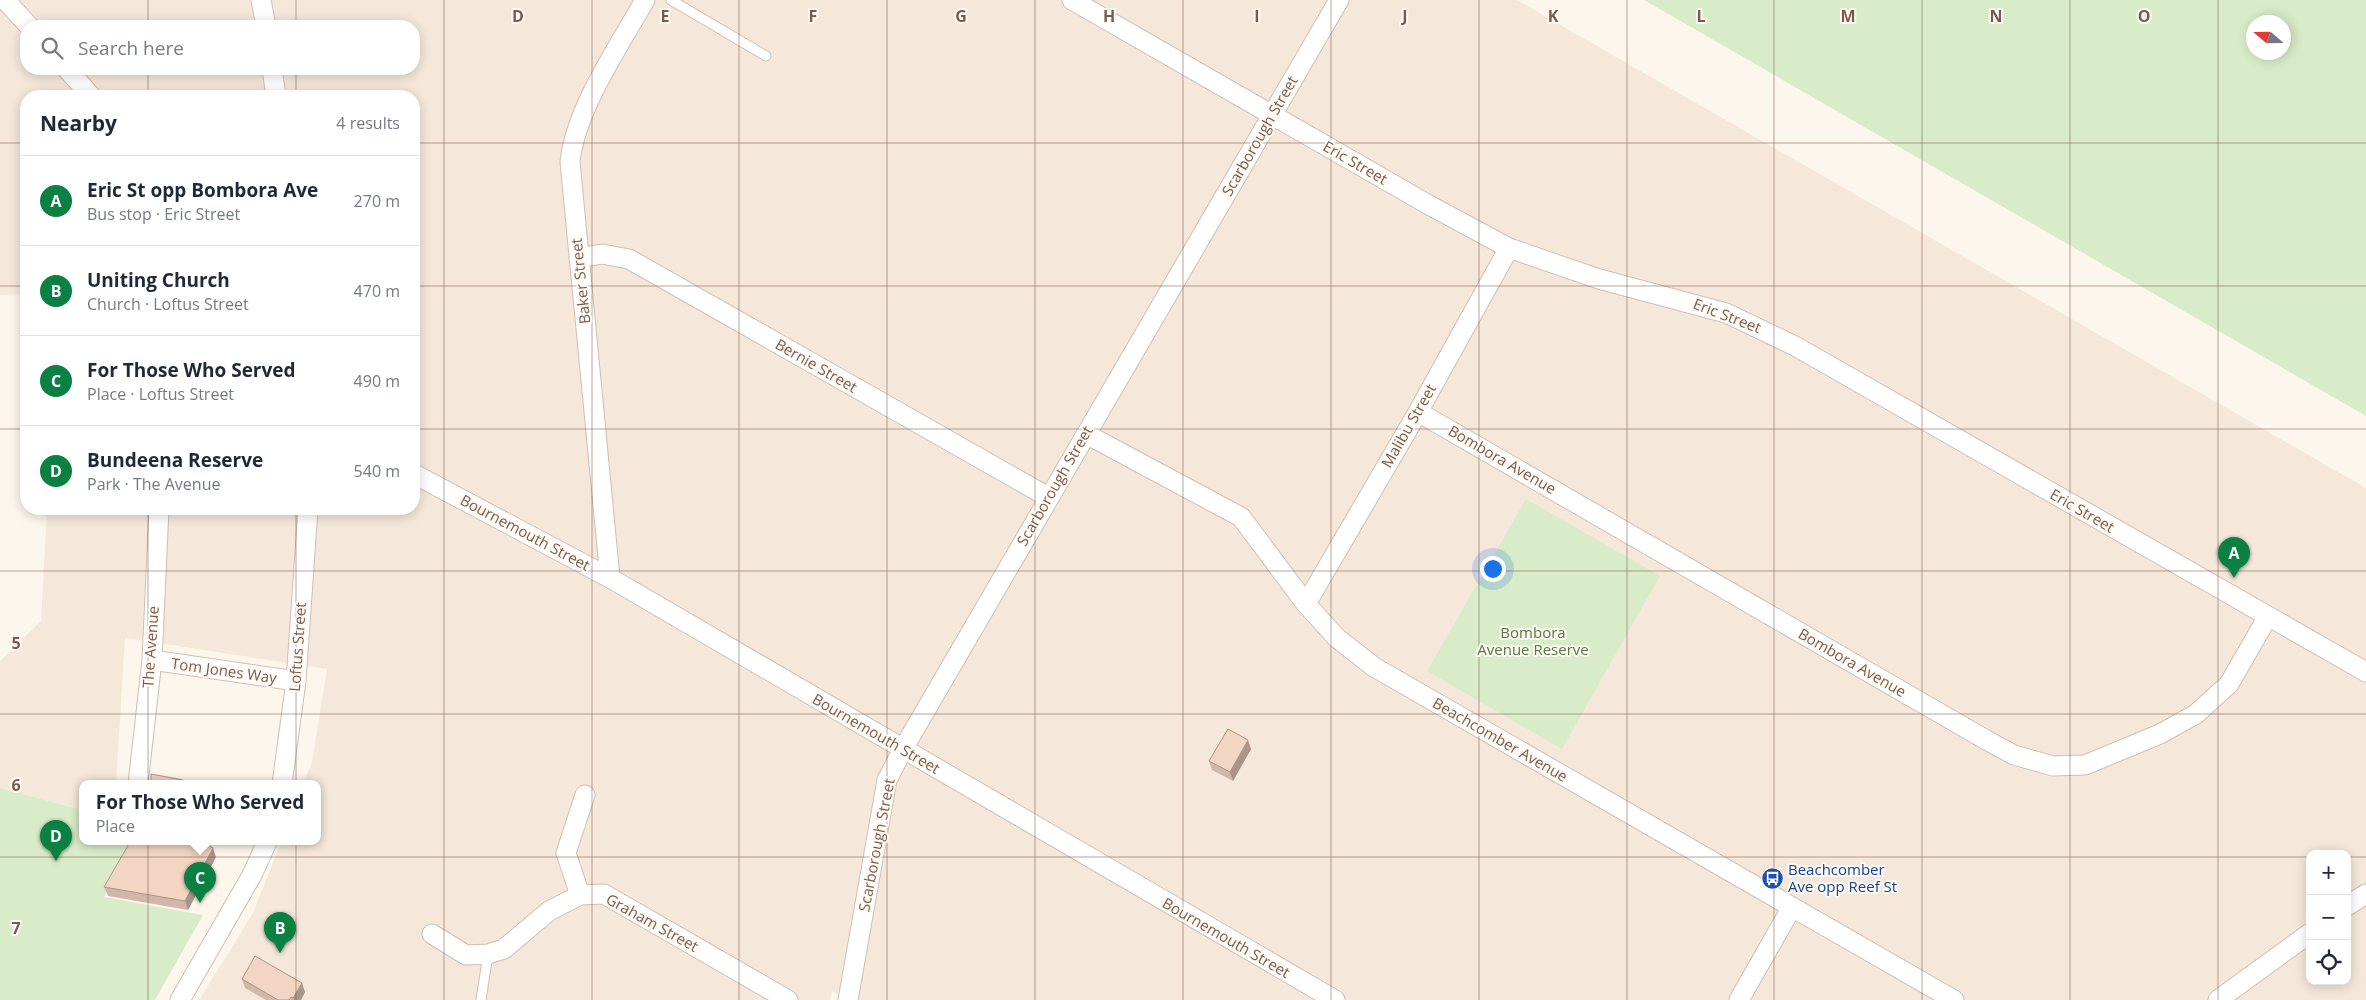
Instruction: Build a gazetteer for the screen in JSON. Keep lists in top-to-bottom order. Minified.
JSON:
{"streets":{"street":["Scarborough Street","Eric Street","Baker Street","Bernie Street","Malibu Street","Bombora Avenue","Bournemouth Street","The Avenue","Loftus Street","Tom Jones Way","Beachcomber Avenue","Graham Street"]},"crossings":[["Scarborough Street","Eric Street"],["Scarborough Street","Bernie Street"],["Scarborough Street","Bournemouth Street"],["Scarborough Street","Beachcomber Avenue"],["Eric Street","Malibu Street"],["Eric Street","Bombora Avenue"],["Baker Street","Bernie Street"],["Baker Street","Bournemouth Street"],["Malibu Street","Bombora Avenue"],["Malibu Street","Beachcomber Avenue"],["The Avenue","Tom Jones Way"],["Loftus Street","Tom Jones Way"]],"parks":["Bombora Avenue Reserve"],"places":{"bus stop":["Beachcomber Ave opp Reef St"]},"north":"left","page":{"search":"Search here","heading":["Nearby","4 results"],"list":[{"mark":"A","name":"Eric St opp Bombora Ave","note":"Bus stop · Eric Street","value":"270 m"},{"mark":"B","name":"Uniting Church","note":"Church · Loftus Street","value":"470 m"},{"mark":"C","name":"For Those Who Served","note":"Place · Loftus Street","value":"490 m"},{"mark":"D","name":"Bundeena Reserve","note":"Park · The Avenue","value":"540 m"}],"pins":["A","D","C","B"],"popup":["For Those Who Served","Place"],"map_buttons":["+","−"]},"grid":{"columns":["D","E","F","G","H","I","J","K","L","M","N","O"],"rows":["5","6","7"]}}
